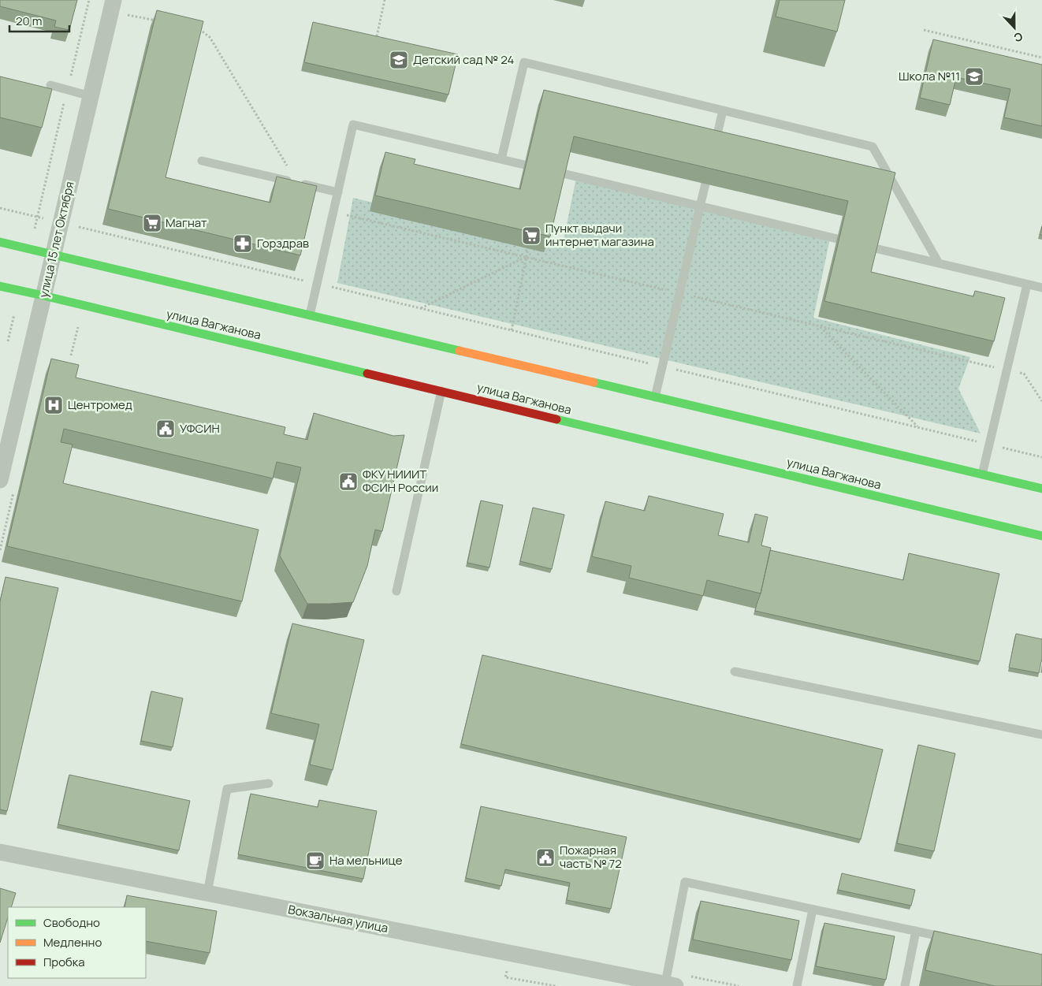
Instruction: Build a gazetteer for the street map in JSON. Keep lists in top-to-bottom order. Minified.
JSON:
{"streets":{"main road":["улица Вагжанова"],"street":["улица 15 лет Октября","Вокзальная улица"]},"crossings":[["улица 15 лет Октября","улица Вагжанова"]],"places":{"school or university":["Детский сад № 24","Школа №11"],"supermarket":["Магнат","Пункт выдачи интернет магазина"],"pharmacy":["Горздрав"],"hospital":["Центромед"],"public building":["УФСИН","ФКУ НИИИТ ФСИН России","Пожарная часть № 72"],"cafe":["На мельнице"]},"legend":["Свободно","Медленно","Пробка"],"scale_bar":"20 m","north":"bottom"}
